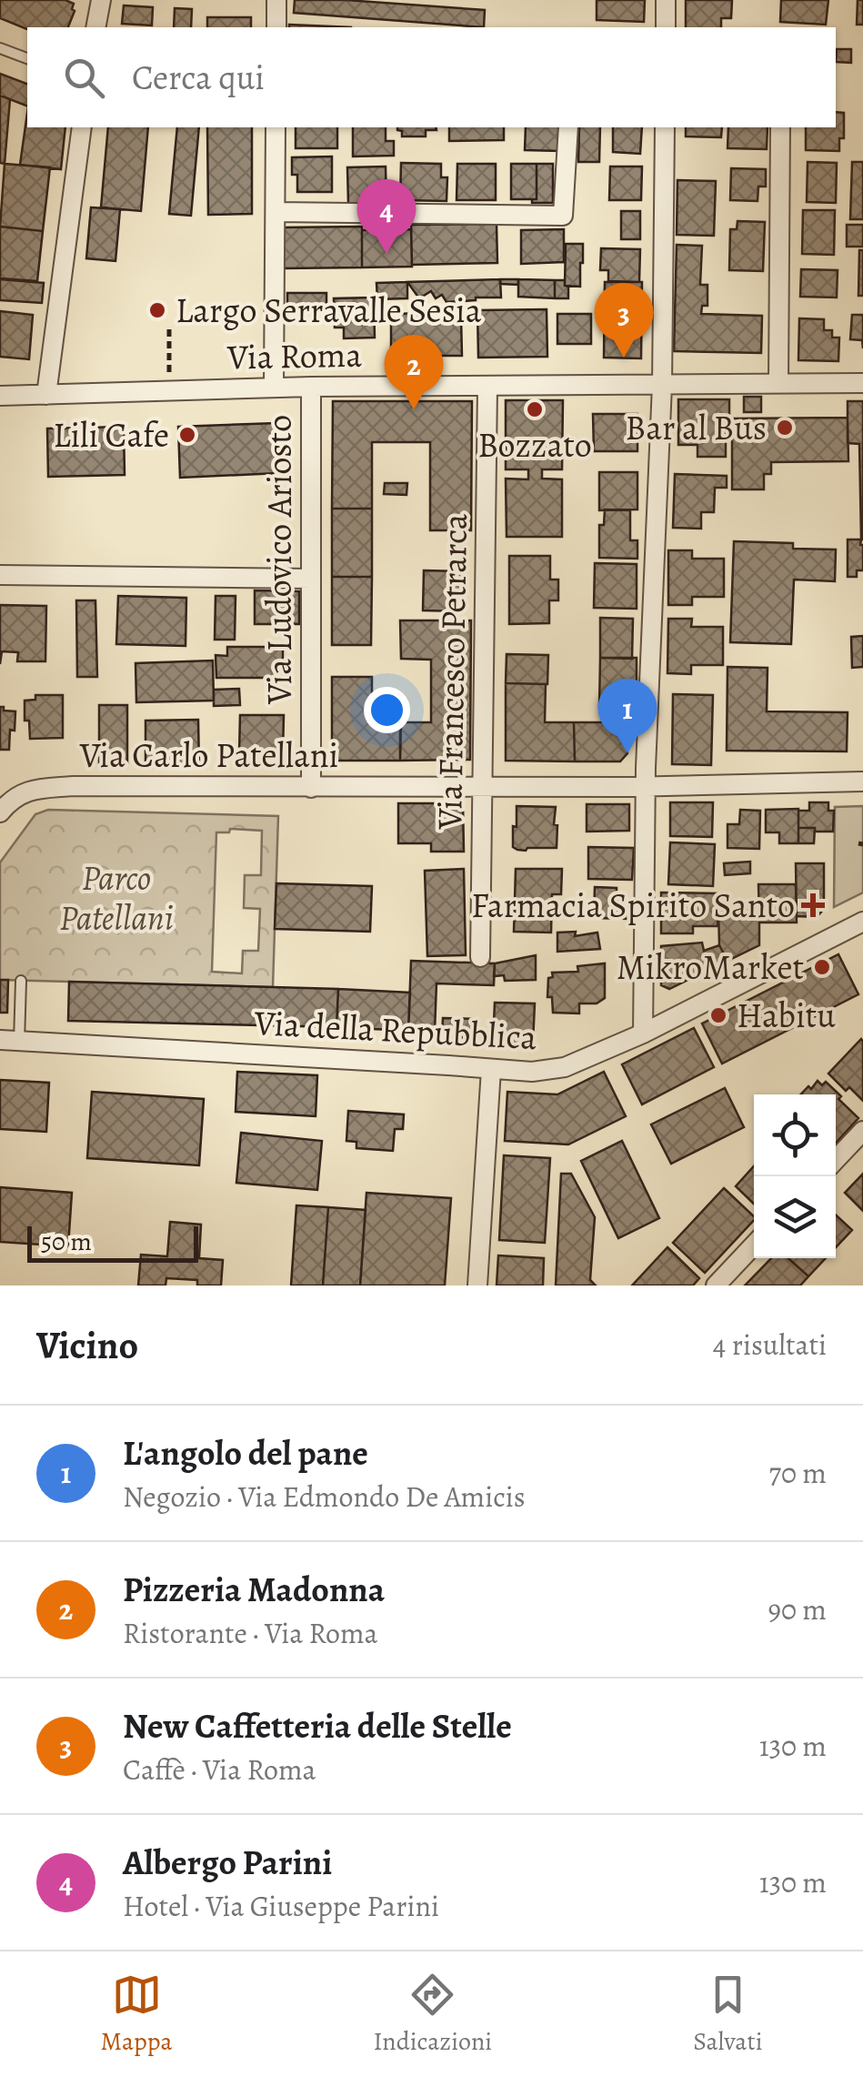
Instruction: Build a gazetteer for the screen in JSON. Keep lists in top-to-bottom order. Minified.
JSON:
{"streets":{"street":["Via Roma","Via Ludovico Ariosto","Via Francesco Petrarca","Via Carlo Patellani","Via della Repubblica"]},"crossings":[["Via Roma","Via Ludovico Ariosto"],["Via Roma","Via Francesco Petrarca"],["Via Ludovico Ariosto","Via Carlo Patellani"],["Via Francesco Petrarca","Via Carlo Patellani"]],"parks":["Parco Patellani"],"places":{"other":["Largo Serravalle Sesia","Bozzato","Bar al Bus","Lili Cafe","MikroMarket","Habitu"],"health":["Farmacia Spirito Santo"]},"scale_bar":"50 m","page":{"search":"Cerca qui","pins":["4","3","2","1"],"scale":"50 m","heading":["Vicino","4 risultati"],"list":[{"mark":"1","name":"L'angolo del pane","note":"Negozio · Via Edmondo De Amicis","value":"70 m"},{"mark":"2","name":"Pizzeria Madonna","note":"Ristorante · Via Roma","value":"90 m"},{"mark":"3","name":"New Caffetteria delle Stelle","note":"Caffè · Via Roma","value":"130 m"},{"mark":"4","name":"Albergo Parini","note":"Hotel · Via Giuseppe Parini","value":"130 m"}],"nav":["Mappa","Indicazioni","Salvati"]}}
